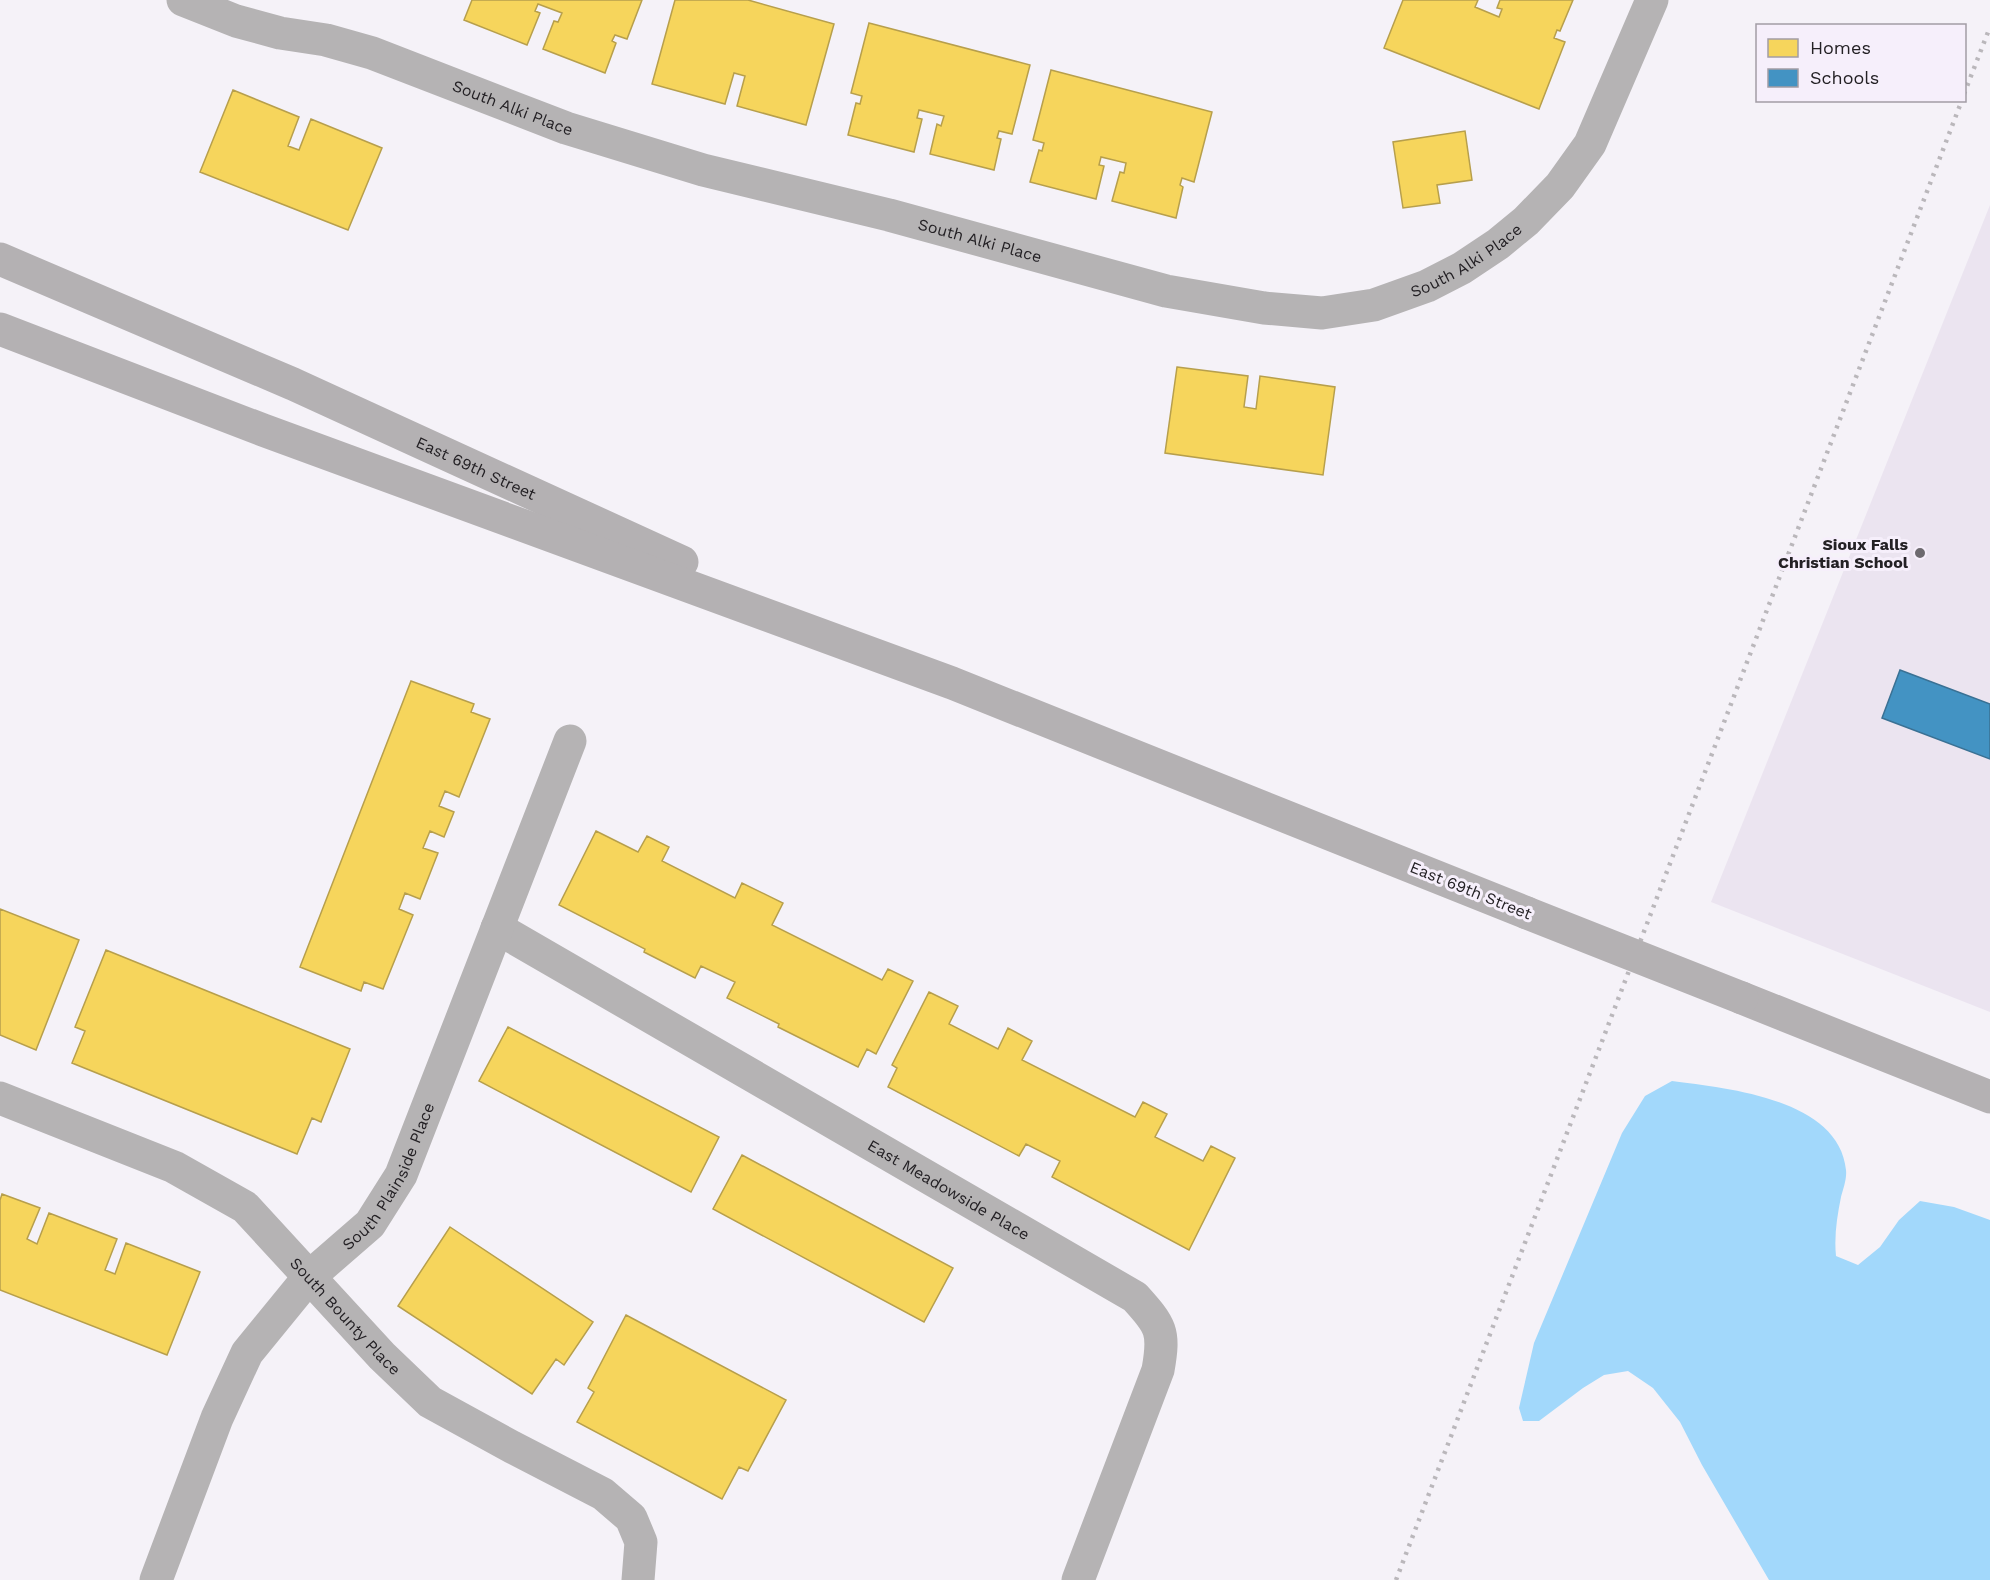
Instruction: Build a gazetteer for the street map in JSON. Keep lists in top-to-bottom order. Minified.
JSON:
{"streets":{"main road":["East 69th Street"],"street":["South Alki Place","South Plainside Place","East Meadowside Place","South Bounty Place"]},"crossings":[["South Plainside Place","East Meadowside Place"],["South Plainside Place","South Bounty Place"]],"places":["Sioux Falls Christian School"],"legend":["Homes","Schools"]}
